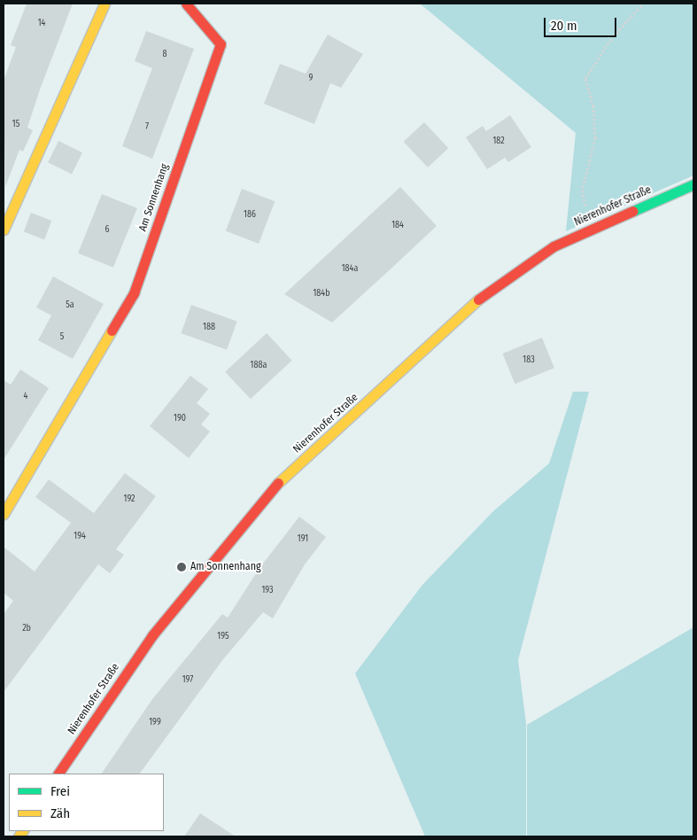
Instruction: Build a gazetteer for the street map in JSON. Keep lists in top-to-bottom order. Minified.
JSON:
{"streets":{"street":["Am Sonnenhang","Nierenhofer Straße"]},"places":["Am Sonnenhang"],"house_numbers":["14","8","9","15","7","182","186","184","6","184a","184b","5a","188","5","183","188a","4","190","192","194","191","193","2b","195","197","199"],"legend":["Frei","Zäh"],"scale_bar":"20 m"}
